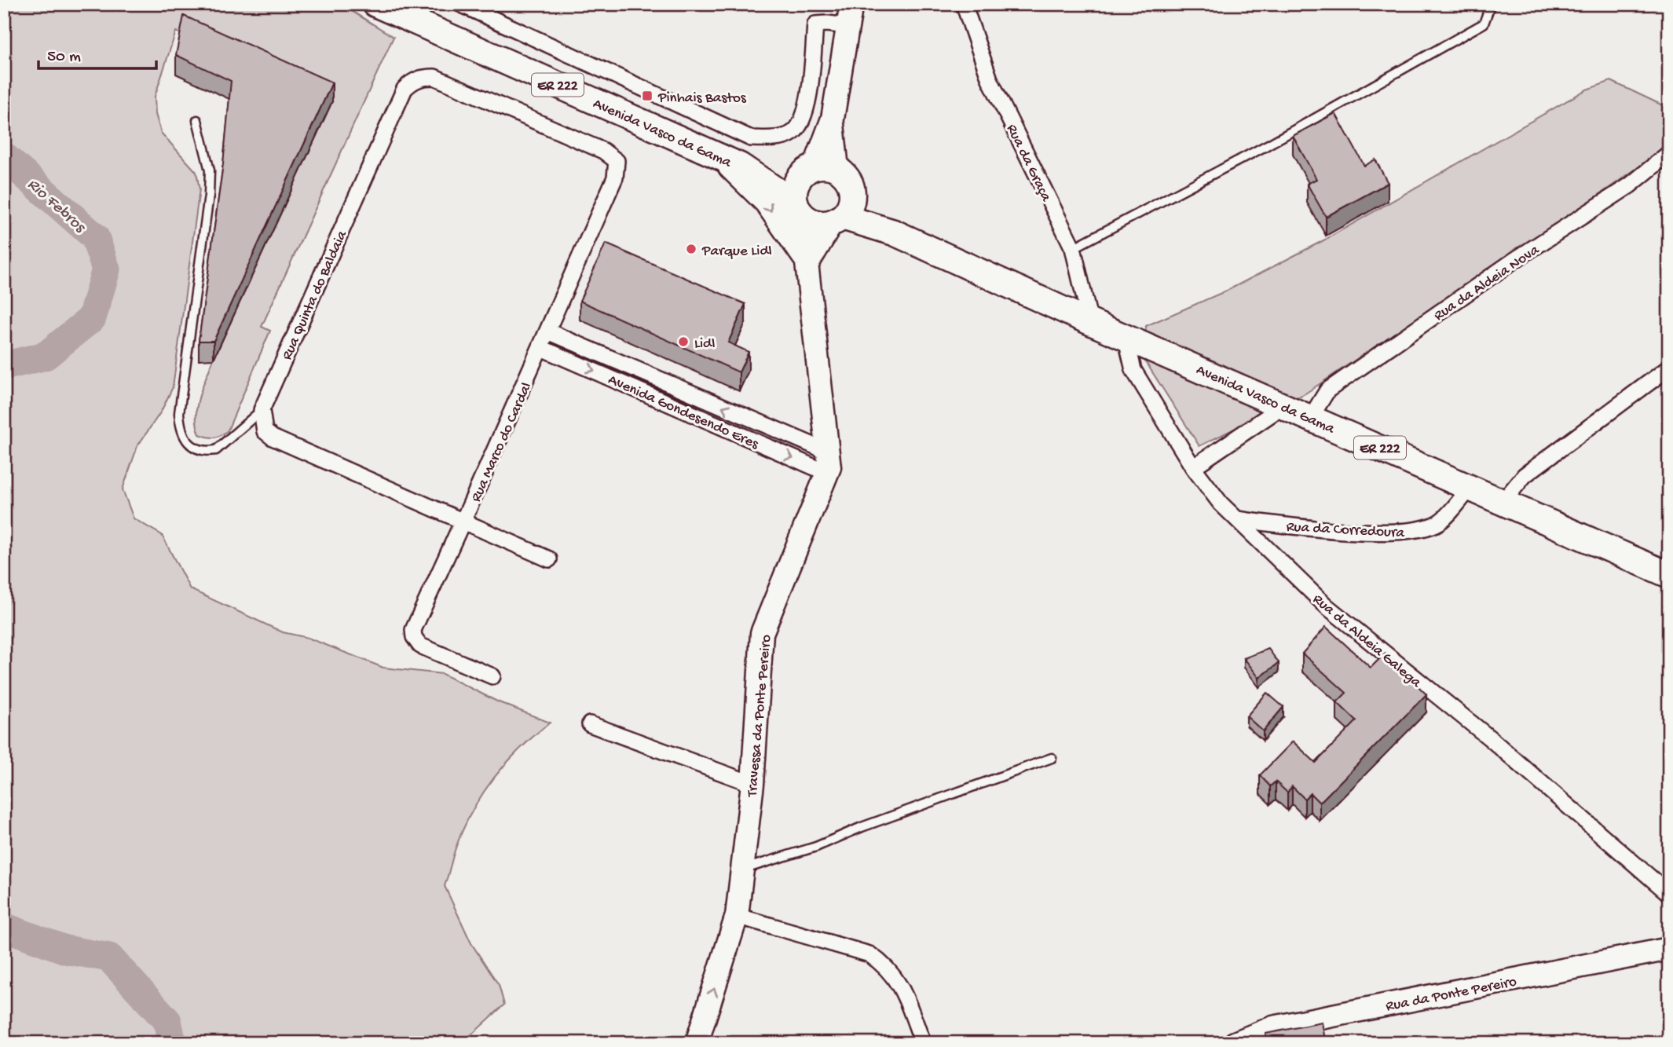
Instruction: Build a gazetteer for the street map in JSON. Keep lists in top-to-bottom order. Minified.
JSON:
{"streets":{"main road":["ER 222","Avenida Vasco da Gama"],"street":["Rua da Graça","Rua da Aldeia Nova","Rua Quinta do Baldaia","Avenida Gondesendo Eres","Rua Marco do Cardal","Rua da Corredoura","Rua da Aldeia Galega","Travessa da Ponte Pereiro","Rua da Ponte Pereiro"]},"crossings":[["Avenida Vasco da Gama","Rua da Graça"],["Avenida Vasco da Gama","Rua da Aldeia Nova"],["Avenida Vasco da Gama","Rua da Corredoura"],["Avenida Vasco da Gama","Rua da Aldeia Galega"],["Avenida Vasco da Gama","Travessa da Ponte Pereiro"],["Rua Quinta do Baldaia","Rua Marco do Cardal"],["Avenida Gondesendo Eres","Rua Marco do Cardal"],["Avenida Gondesendo Eres","Travessa da Ponte Pereiro"],["Rua da Corredoura","Rua da Aldeia Galega"]],"water":["Rio Febros"],"places":{"transit":["Pinhais Bastos"],"other":["Parque Lidl","Lidl"]},"scale_bar":"50 m"}
